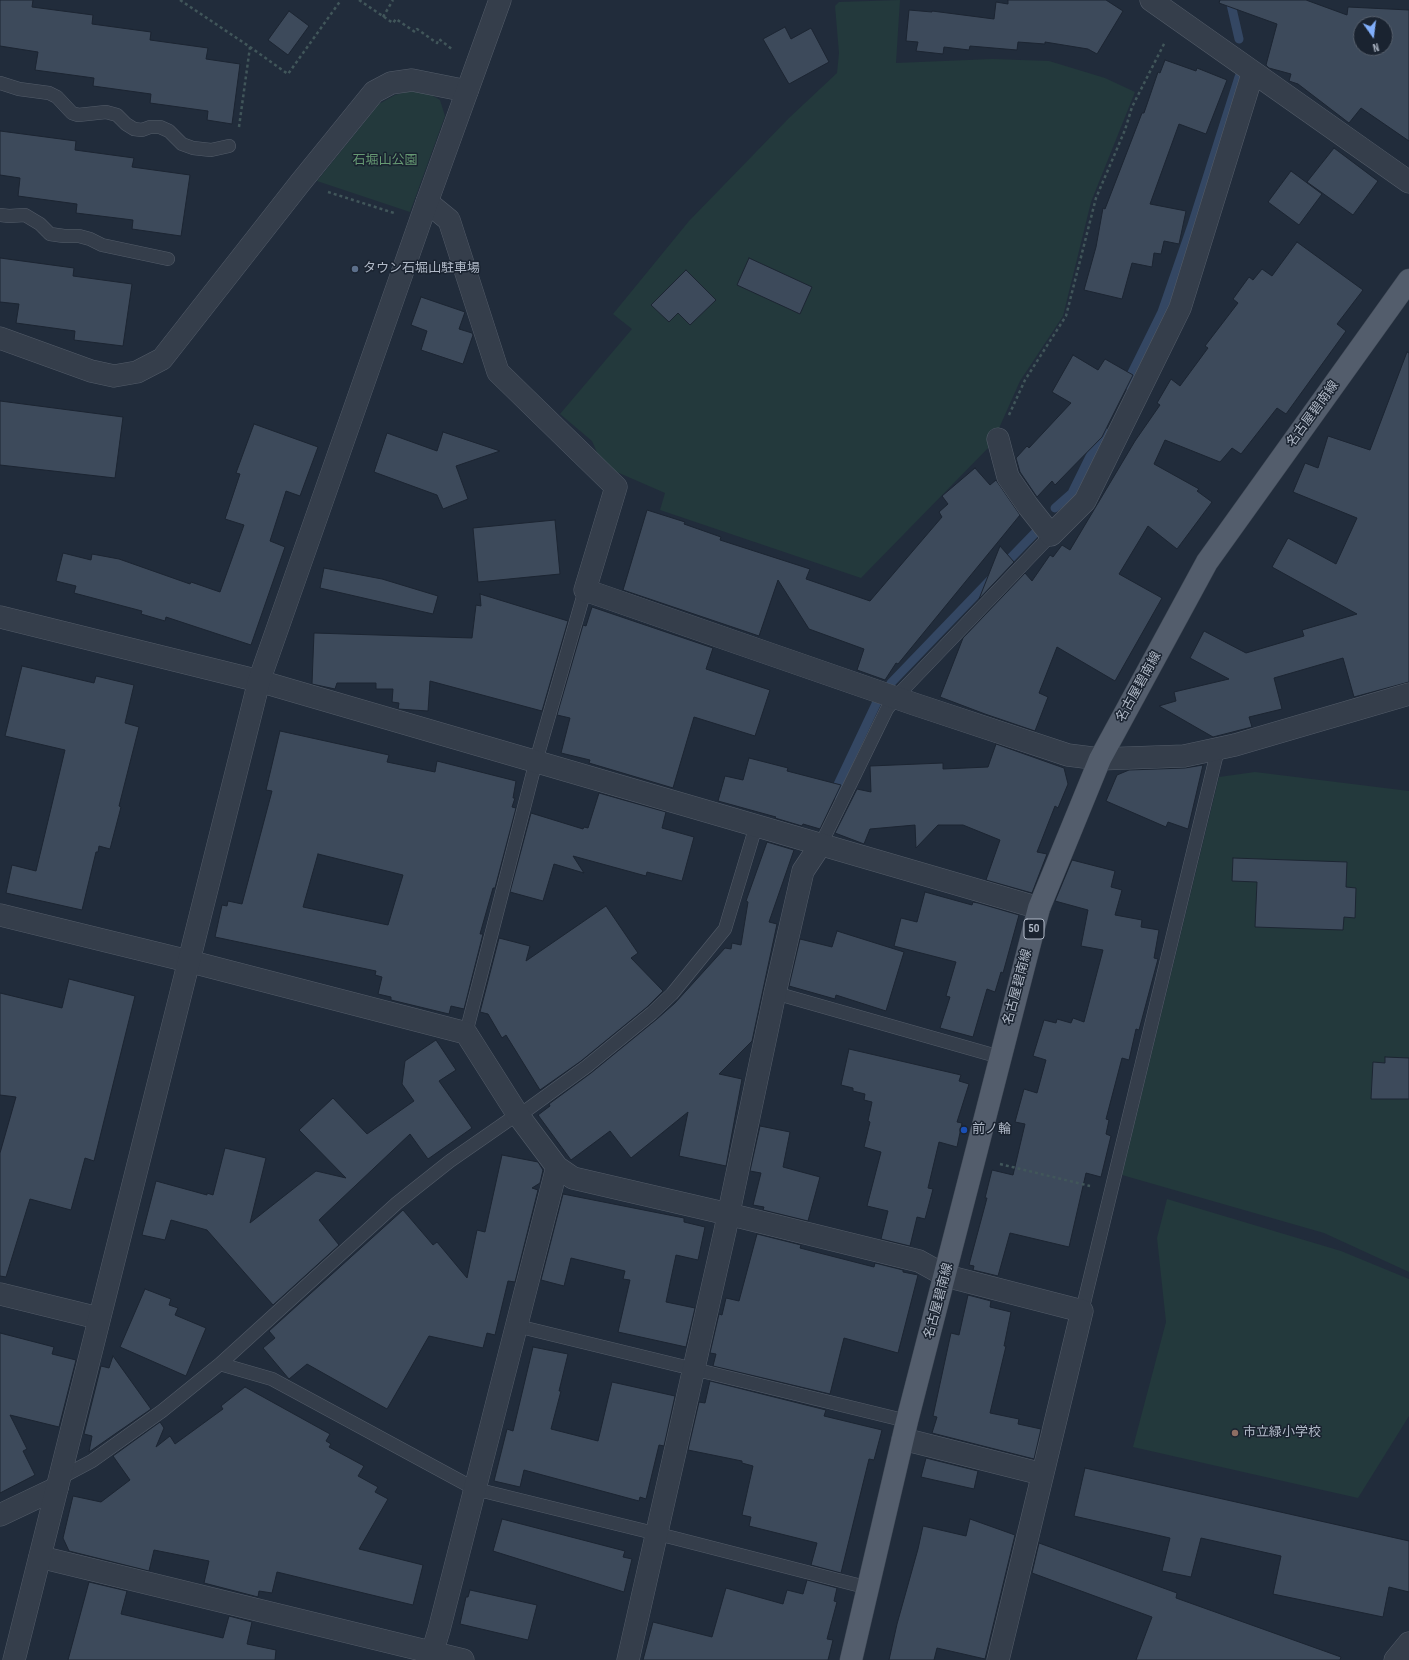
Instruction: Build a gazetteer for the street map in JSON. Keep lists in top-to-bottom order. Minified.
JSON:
{"streets":{"main road":["名古屋碧南線","50"]},"parks":["石堀山公園"],"places":["タウン石堀山駐車場","前ノ輪","市立緑小学校"],"north":"bottom"}
